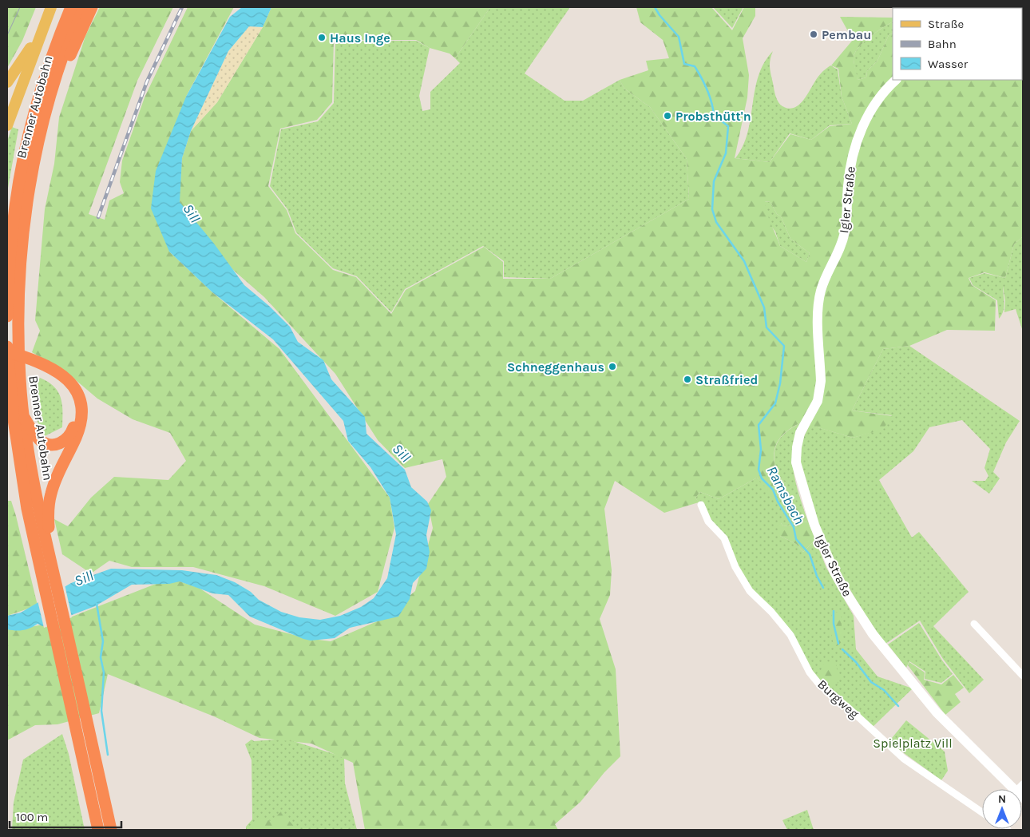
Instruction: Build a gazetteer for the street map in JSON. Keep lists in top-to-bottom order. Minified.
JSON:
{"streets":{"highway":["Brenner Autobahn"],"main road":["Igler Straße"],"street":["Burgweg"]},"water":["Sill","Ramsbach"],"parks":["Spielplatz Vill"],"places":["Pembau","Haus Inge","Probsthütt'n","Schneggenhaus","Straßfried"],"legend":["Straße","Bahn","Wasser"],"scale_bar":"100 m","north":"top"}
